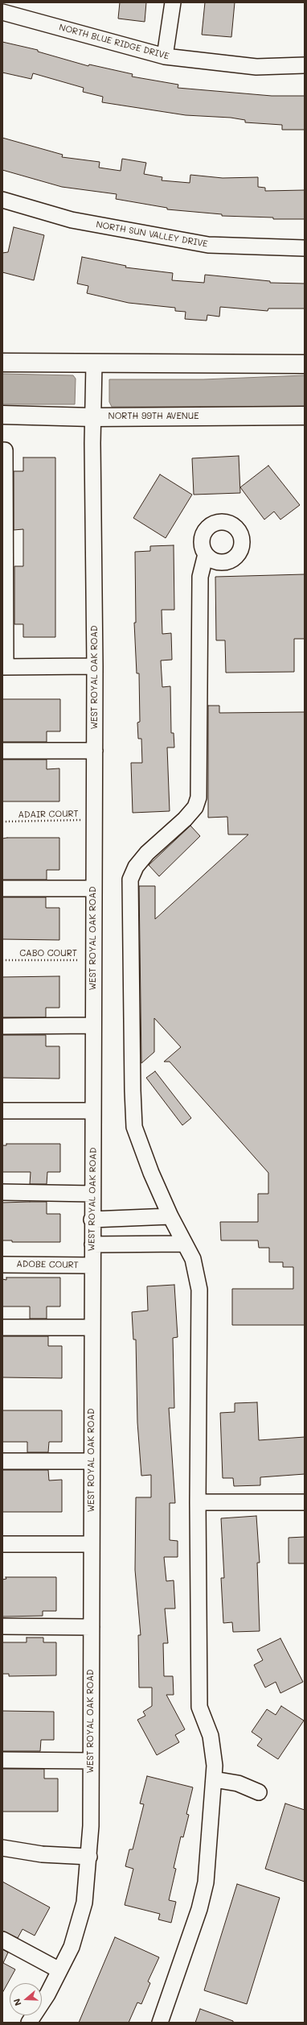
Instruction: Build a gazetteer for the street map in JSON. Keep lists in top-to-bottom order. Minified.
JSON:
{"streets":{"main road":["NORTH 99TH AVENUE"],"street":["NORTH BLUE RIDGE DRIVE","NORTH SUN VALLEY DRIVE","WEST ROYAL OAK ROAD","ADOBE COURT"],"path":["ADAIR COURT","CABO COURT"]},"crossings":[["NORTH 99TH AVENUE","WEST ROYAL OAK ROAD"],["WEST ROYAL OAK ROAD","ADAIR COURT"],["WEST ROYAL OAK ROAD","CABO COURT"],["WEST ROYAL OAK ROAD","ADOBE COURT"]],"north":"left"}
